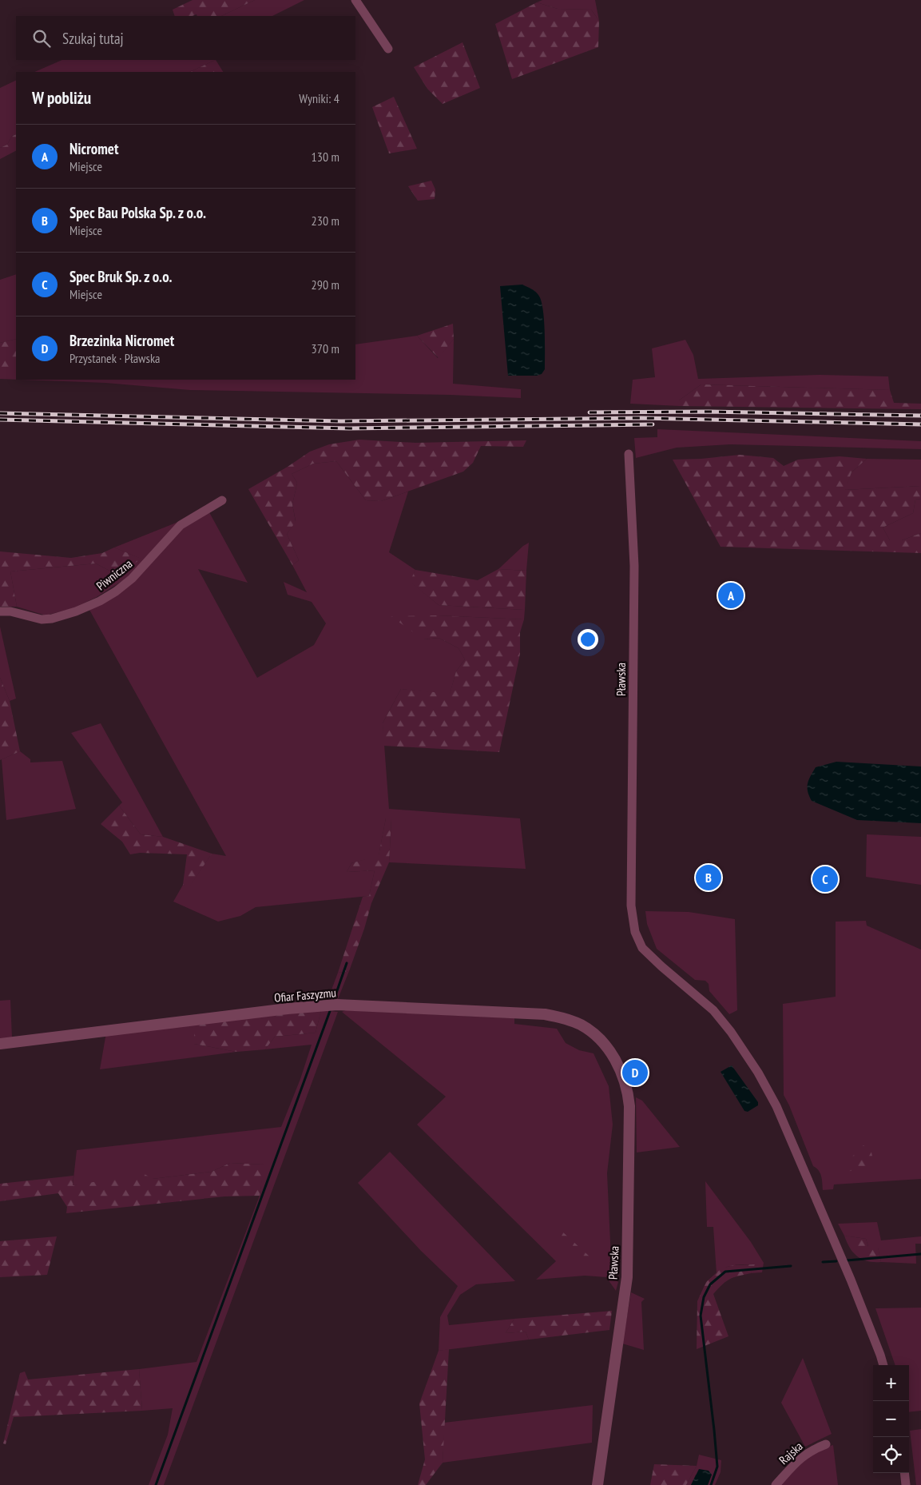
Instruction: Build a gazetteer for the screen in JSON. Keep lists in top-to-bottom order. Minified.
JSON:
{"streets":{"street":["Piwniczna","Pławska","Ofiar Faszyzmu","Rajska"]},"crossings":[["Pławska","Ofiar Faszyzmu"]],"page":{"search":"Szukaj tutaj","heading":["W pobliżu","Wyniki: 4"],"list":[{"mark":"A","name":"Nicromet","note":"Miejsce","value":"130 m"},{"mark":"B","name":"Spec Bau Polska Sp. z o.o.","note":"Miejsce","value":"230 m"},{"mark":"C","name":"Spec Bruk Sp. z o.o.","note":"Miejsce","value":"290 m"},{"mark":"D","name":"Brzezinka Nicromet","note":"Przystanek · Pławska","value":"370 m"}],"pins":["A","B","C","D"],"map_buttons":["+","−"]}}
